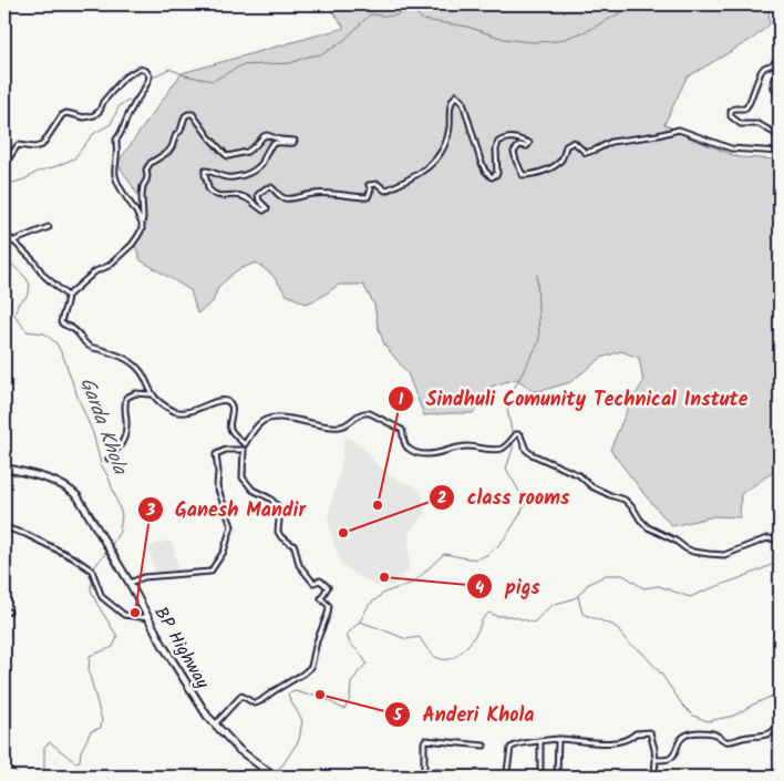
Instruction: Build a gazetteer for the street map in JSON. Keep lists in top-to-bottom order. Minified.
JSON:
{"streets":{"highway":["BP Highway"]},"water":["Garda Khola"],"places":["Sindhuli Comunity Technical Instute","class rooms","pigs","Ganesh Mandir","Anderi Khola"]}
